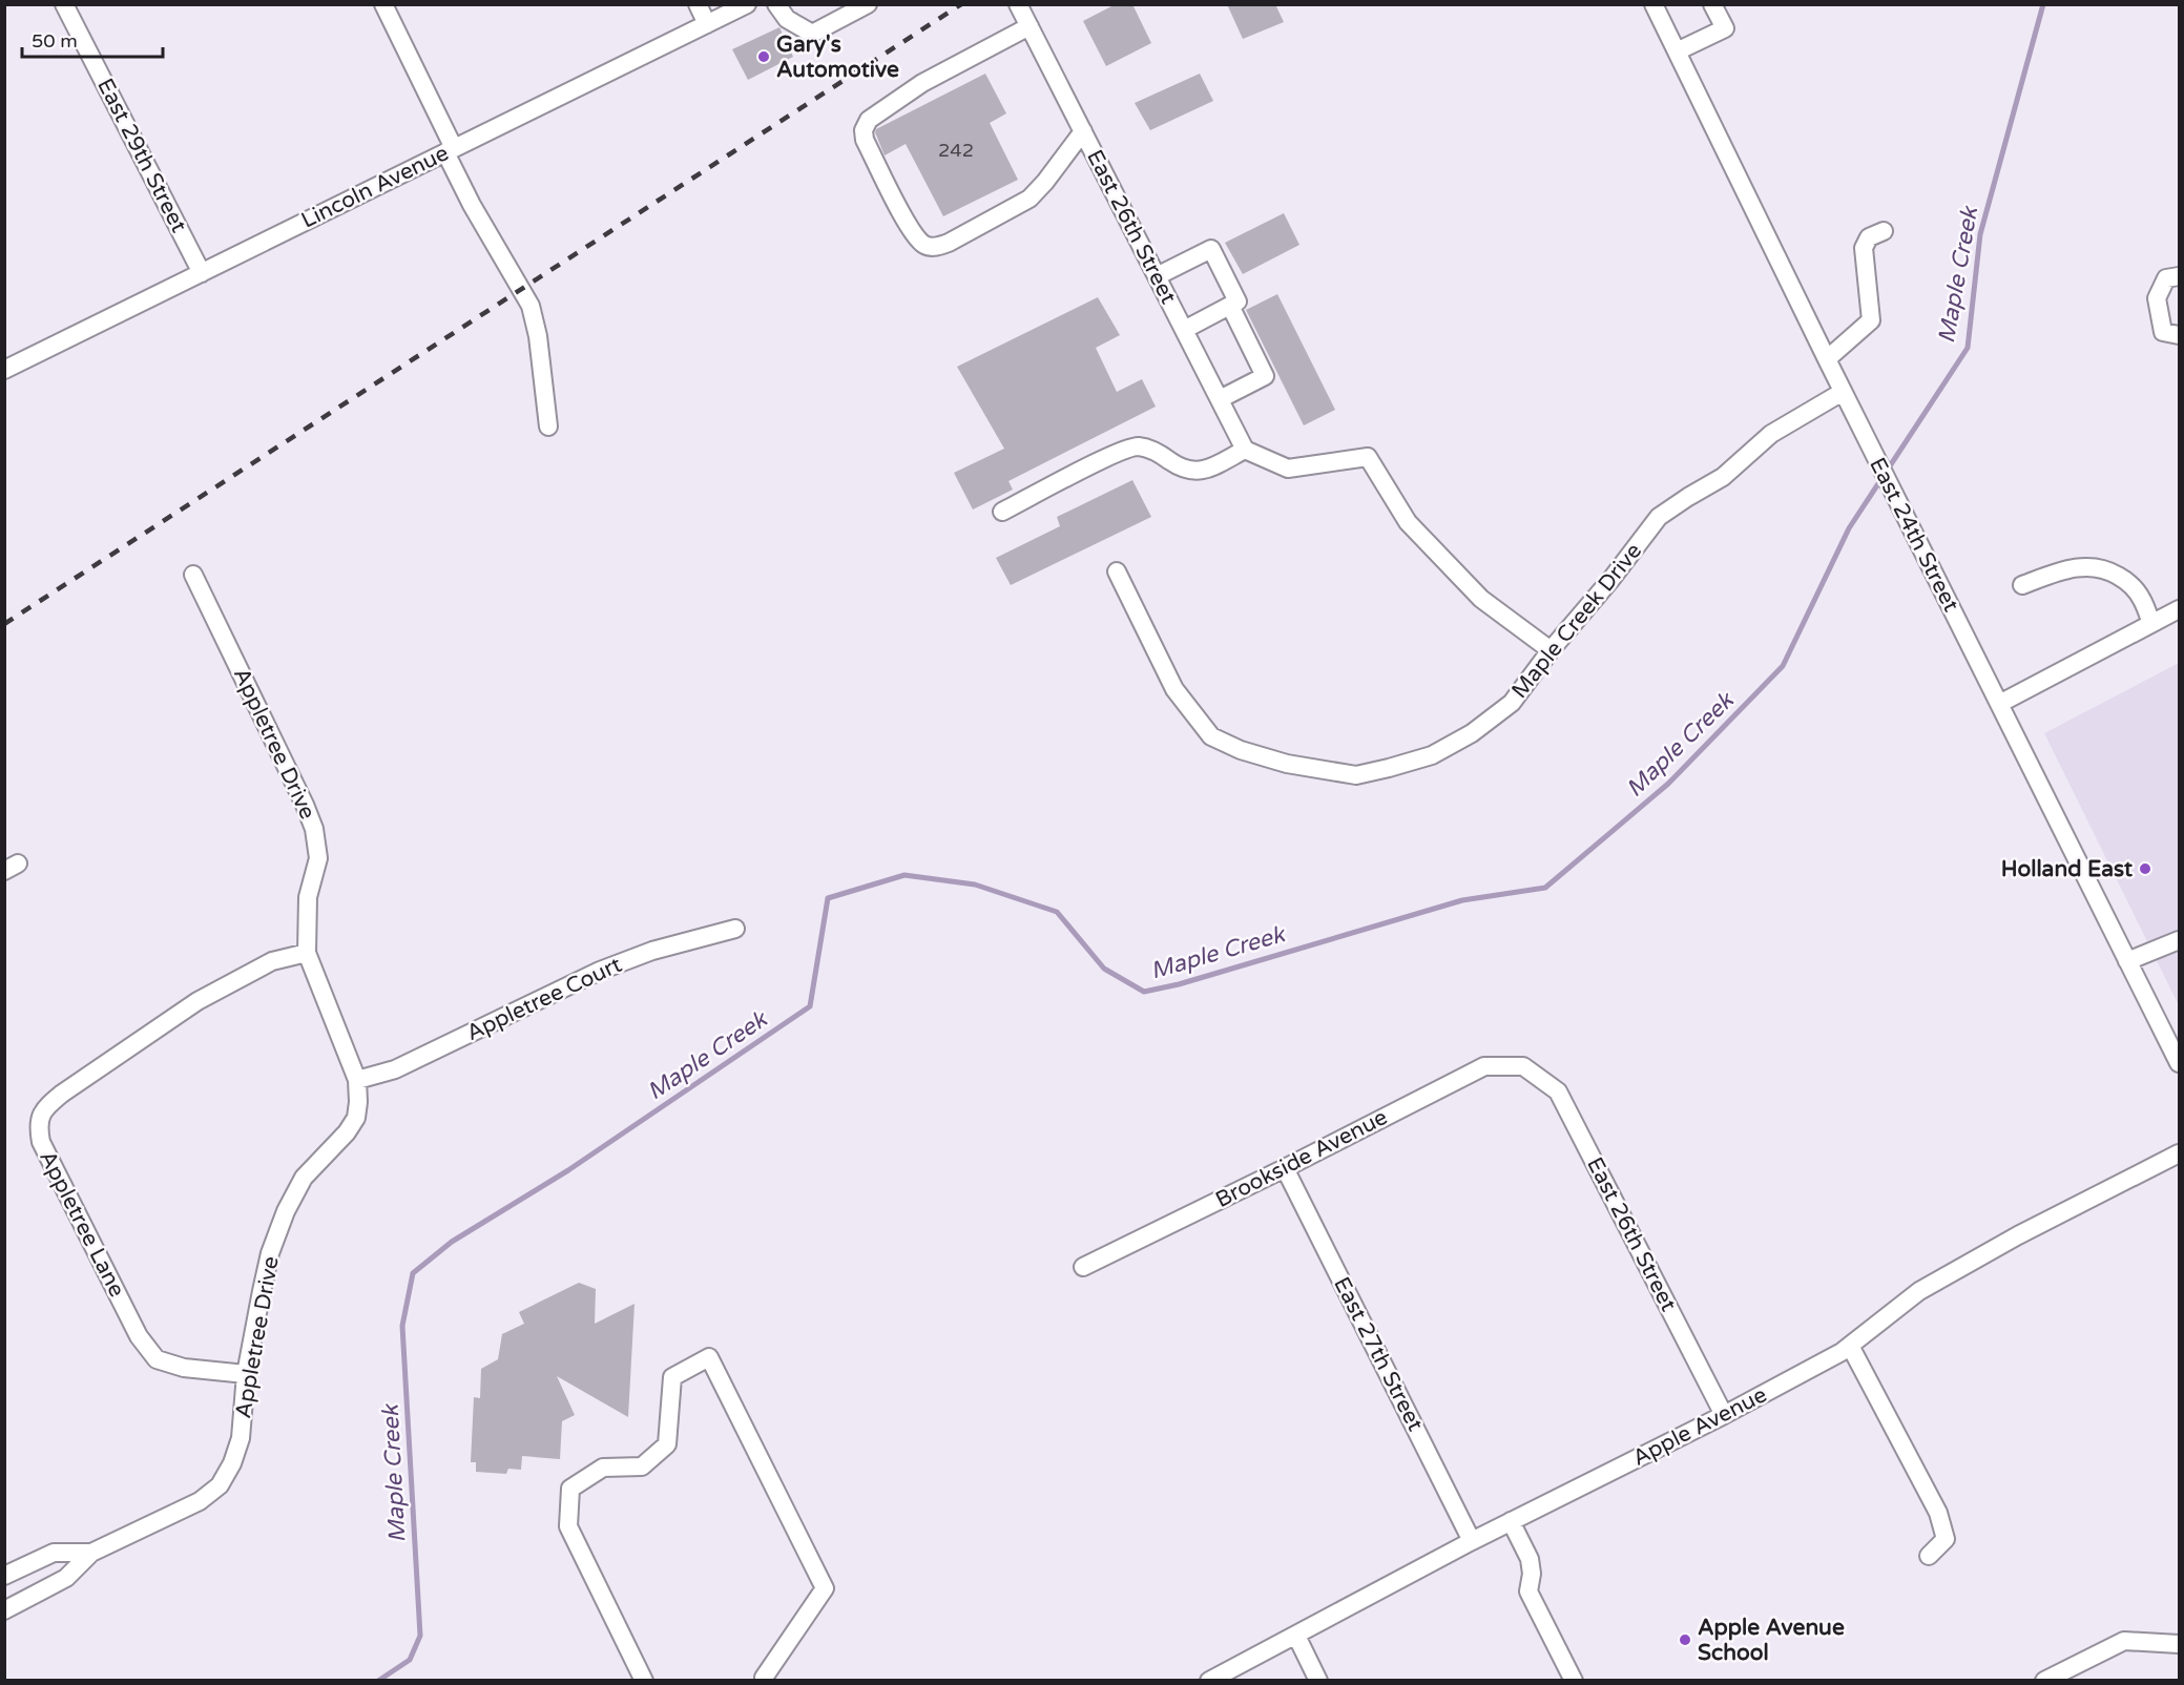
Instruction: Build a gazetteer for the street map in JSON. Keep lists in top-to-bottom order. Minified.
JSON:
{"streets":{"street":["East 29th Street","Lincoln Avenue","East 26th Street","East 24th Street","Maple Creek Drive","Appletree Drive","Appletree Court","Brookside Avenue","Appletree Lane","East 27th Street","Apple Avenue"]},"crossings":[["East 29th Street","Lincoln Avenue"],["East 26th Street","Brookside Avenue"],["East 26th Street","Apple Avenue"],["East 24th Street","Maple Creek Drive"],["Appletree Drive","Appletree Court"],["Appletree Drive","Appletree Lane"],["Brookside Avenue","East 27th Street"],["East 27th Street","Apple Avenue"]],"water":["Maple Creek"],"places":["Gary's Automotive","Holland East","Apple Avenue School"],"house_numbers":["242"],"scale_bar":"50 m"}
